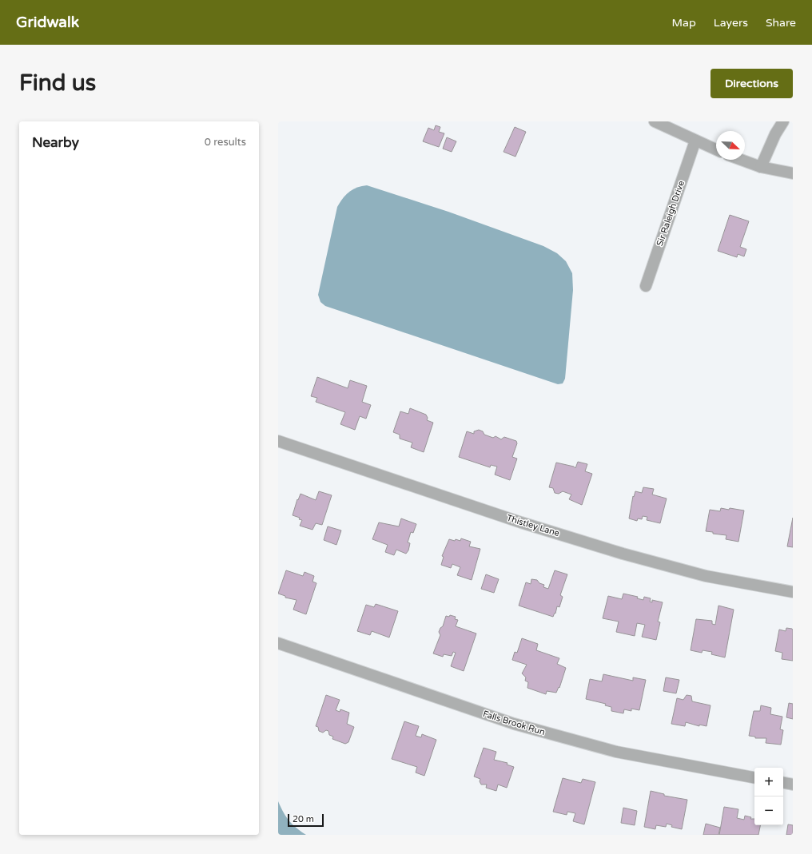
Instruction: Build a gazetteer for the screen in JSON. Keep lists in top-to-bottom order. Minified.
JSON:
{"streets":{"street":["Sir Raleigh Drive","Thistley Lane","Falls Brook Run"]},"scale_bar":"20 m","north":"bottom right","page":{"header":"Gridwalk","nav":["Map","Layers","Share"],"buttons":"Directions","title":"Find us","heading":["Nearby","0 results"],"map_buttons":["+","−"],"scale":"20 m"}}
